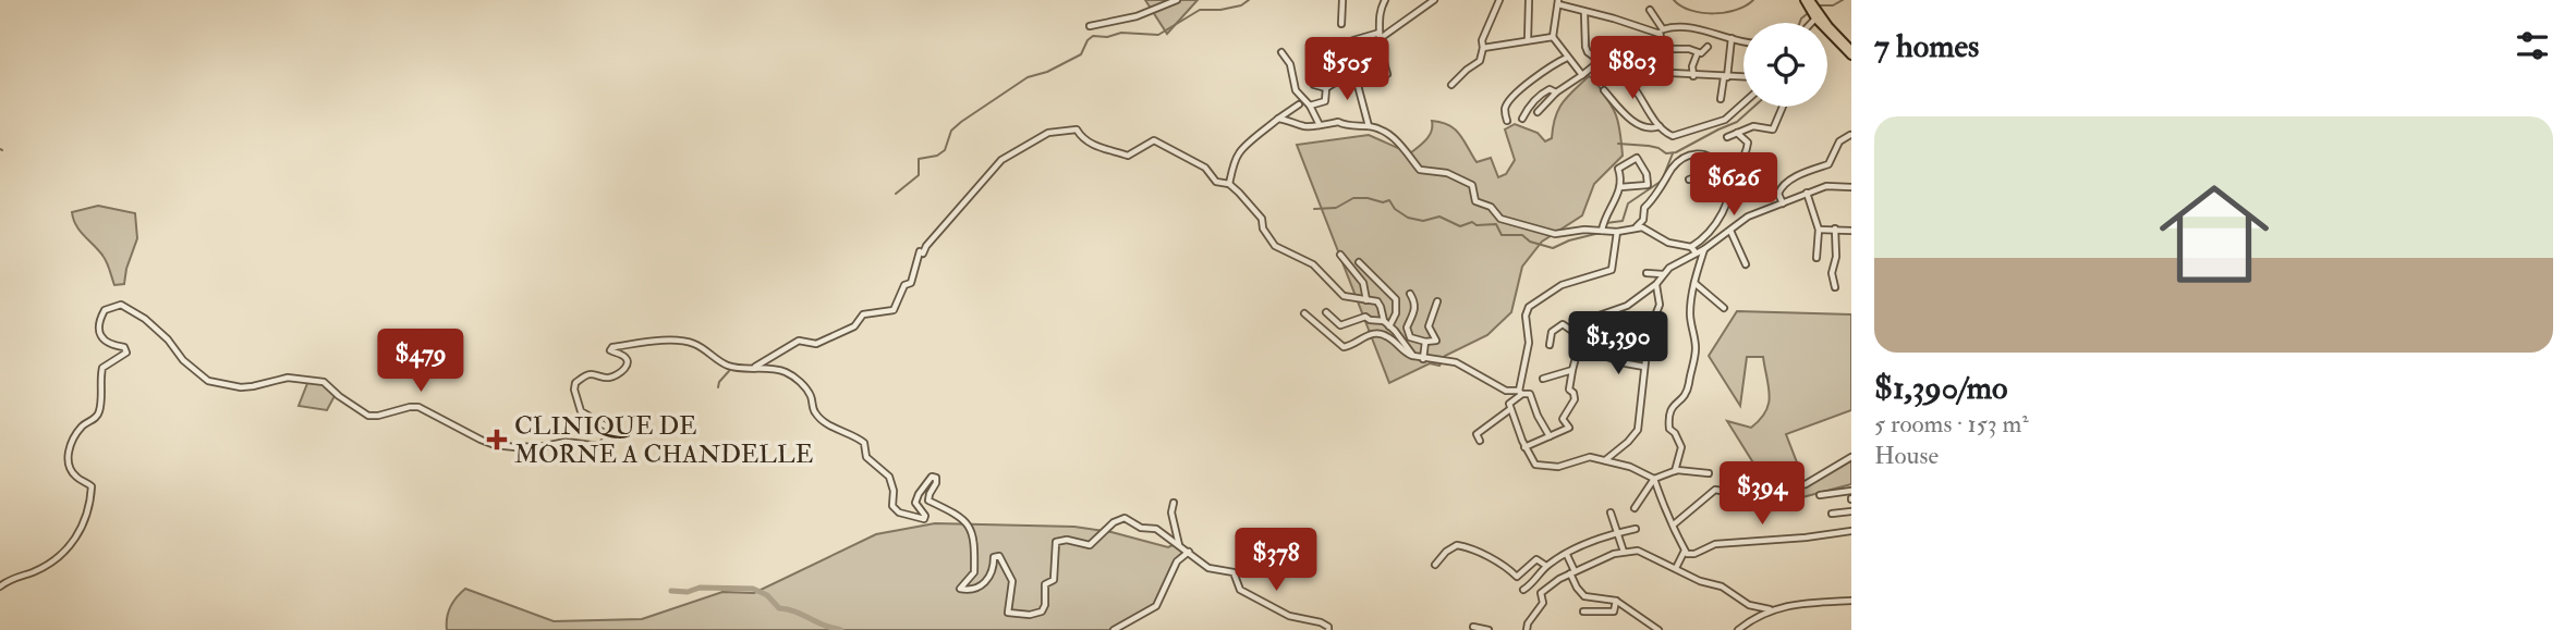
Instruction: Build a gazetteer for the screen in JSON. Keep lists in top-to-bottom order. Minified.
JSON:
{"places":{"health":["CLINIQUE DE MORNE A CHANDELLE"]},"page":{"heading":"7 homes","price":["$803","$505","$626","$1,390","$479","$394","$378"],"list":[{"name":"$1,390/mo","note":"5 rooms · 153 m² · House"}]}}
